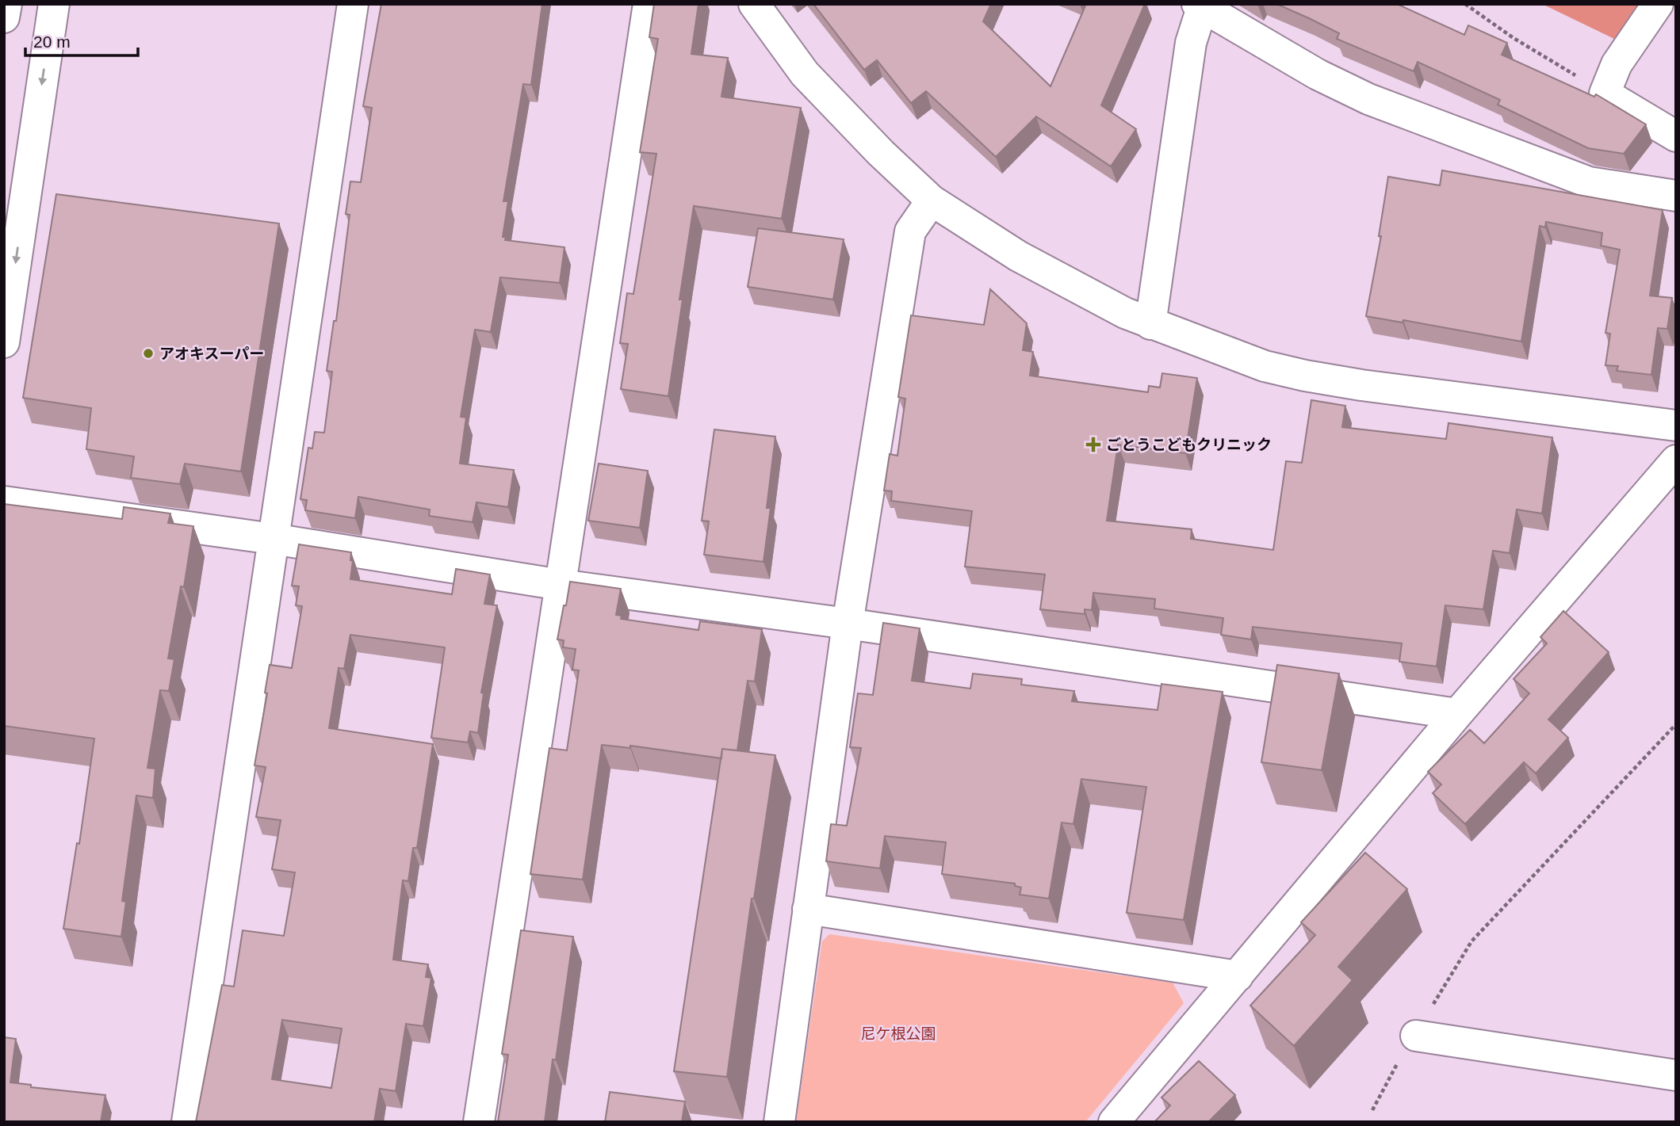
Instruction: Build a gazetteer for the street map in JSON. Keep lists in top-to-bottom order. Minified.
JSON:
{"parks":["尼ケ根公園"],"places":{"other":["アオキスーパー"],"health":["ごとうこどもクリニック"]},"scale_bar":"20 m"}
